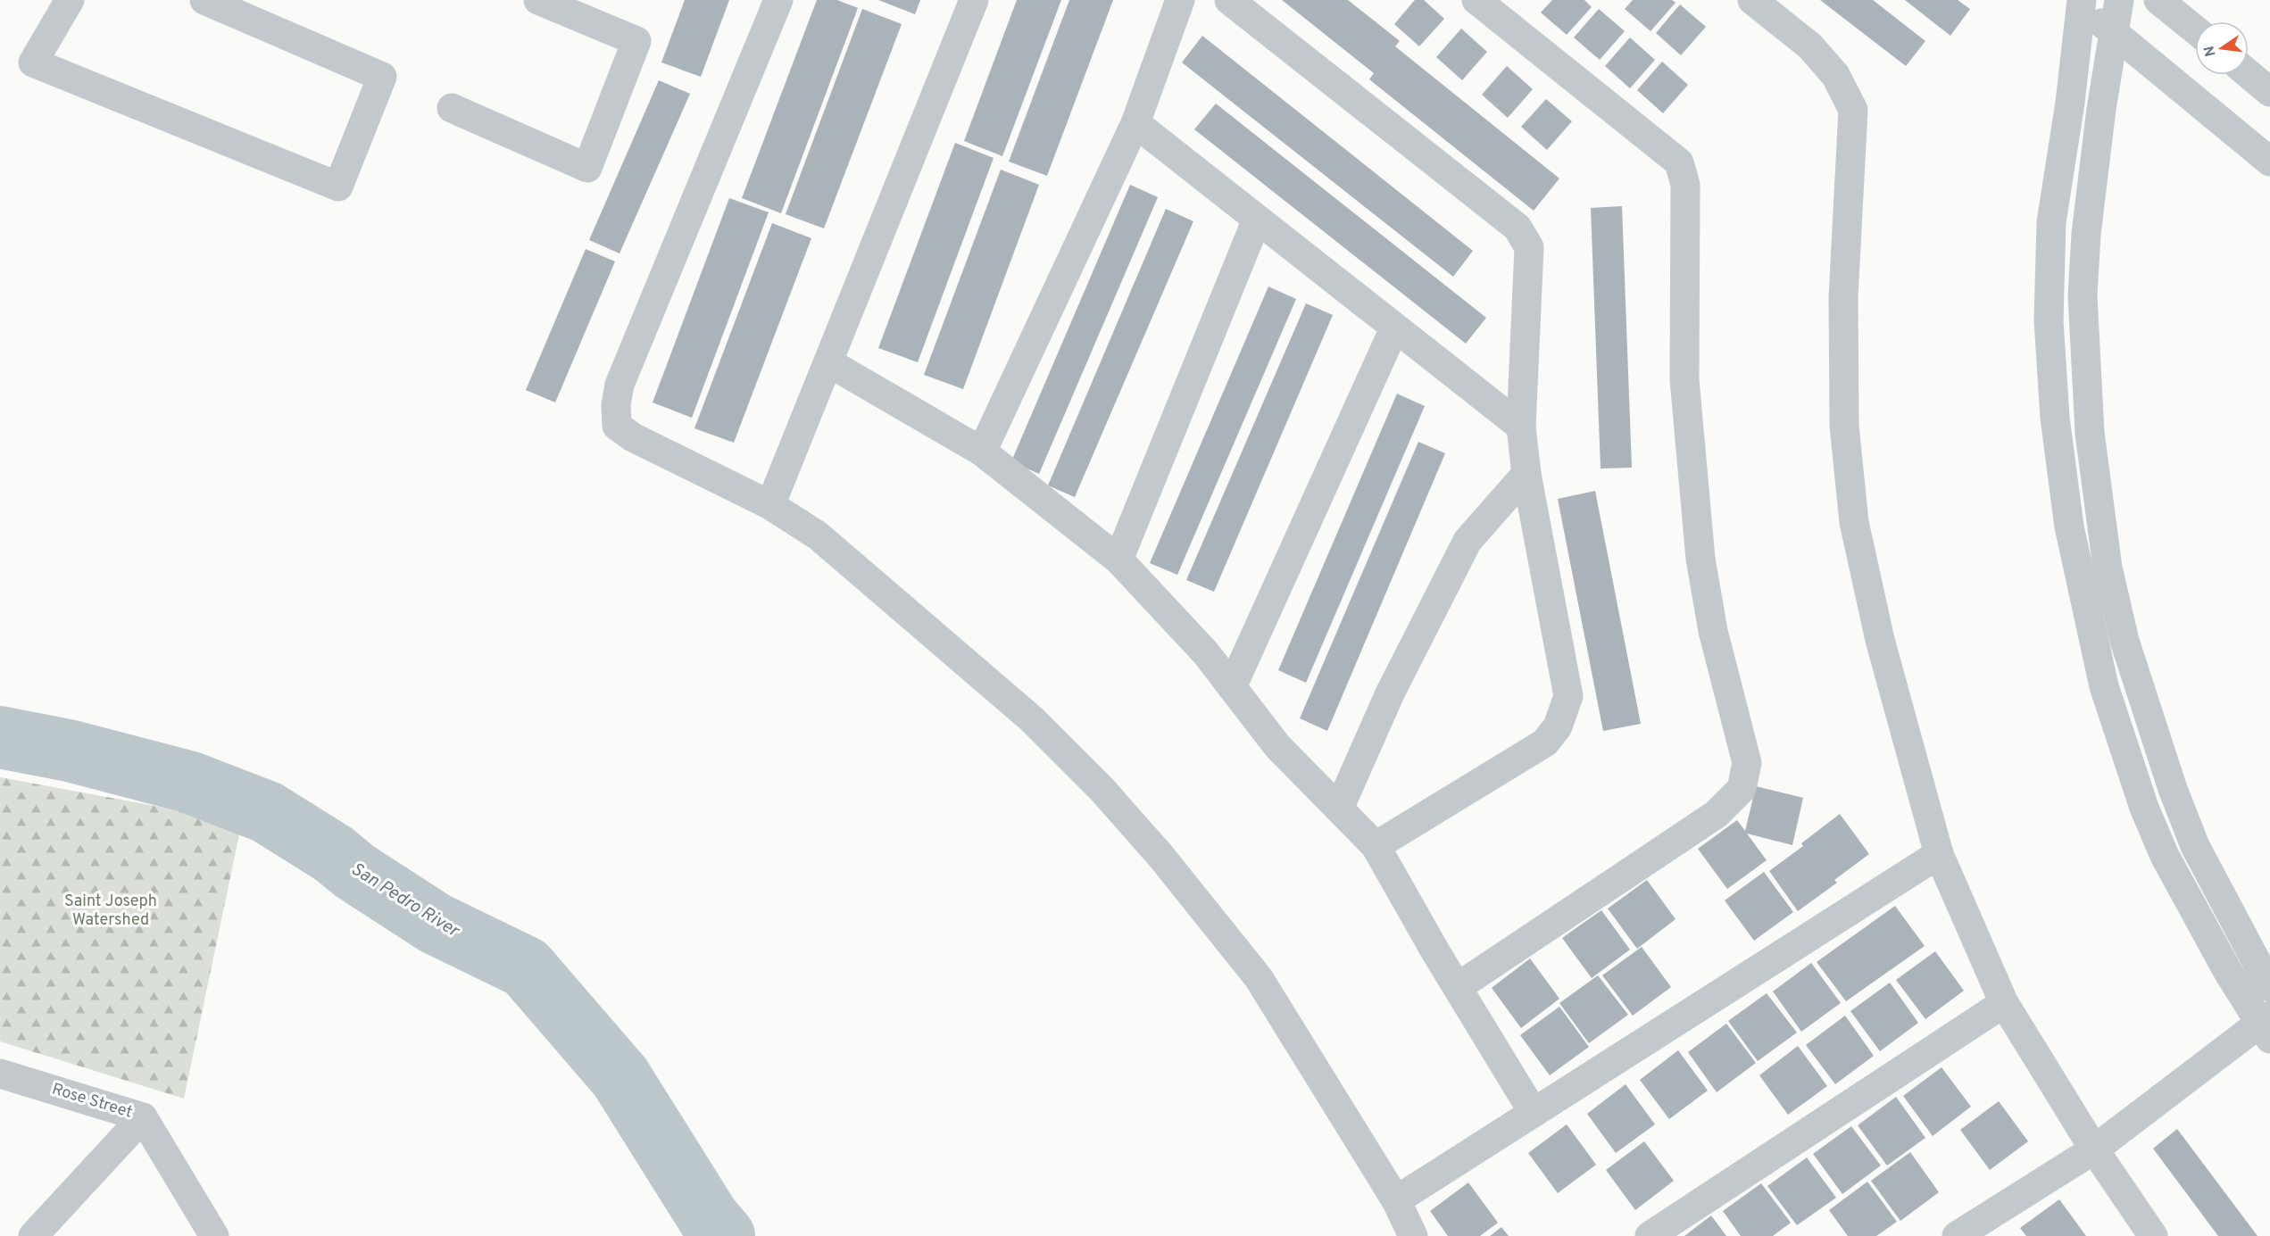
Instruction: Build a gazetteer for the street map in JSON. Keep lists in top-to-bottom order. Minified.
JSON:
{"streets":{"street":["Rose Street"]},"water":["San Pedro River"],"parks":["Saint Joseph Watershed"],"north":"left"}
